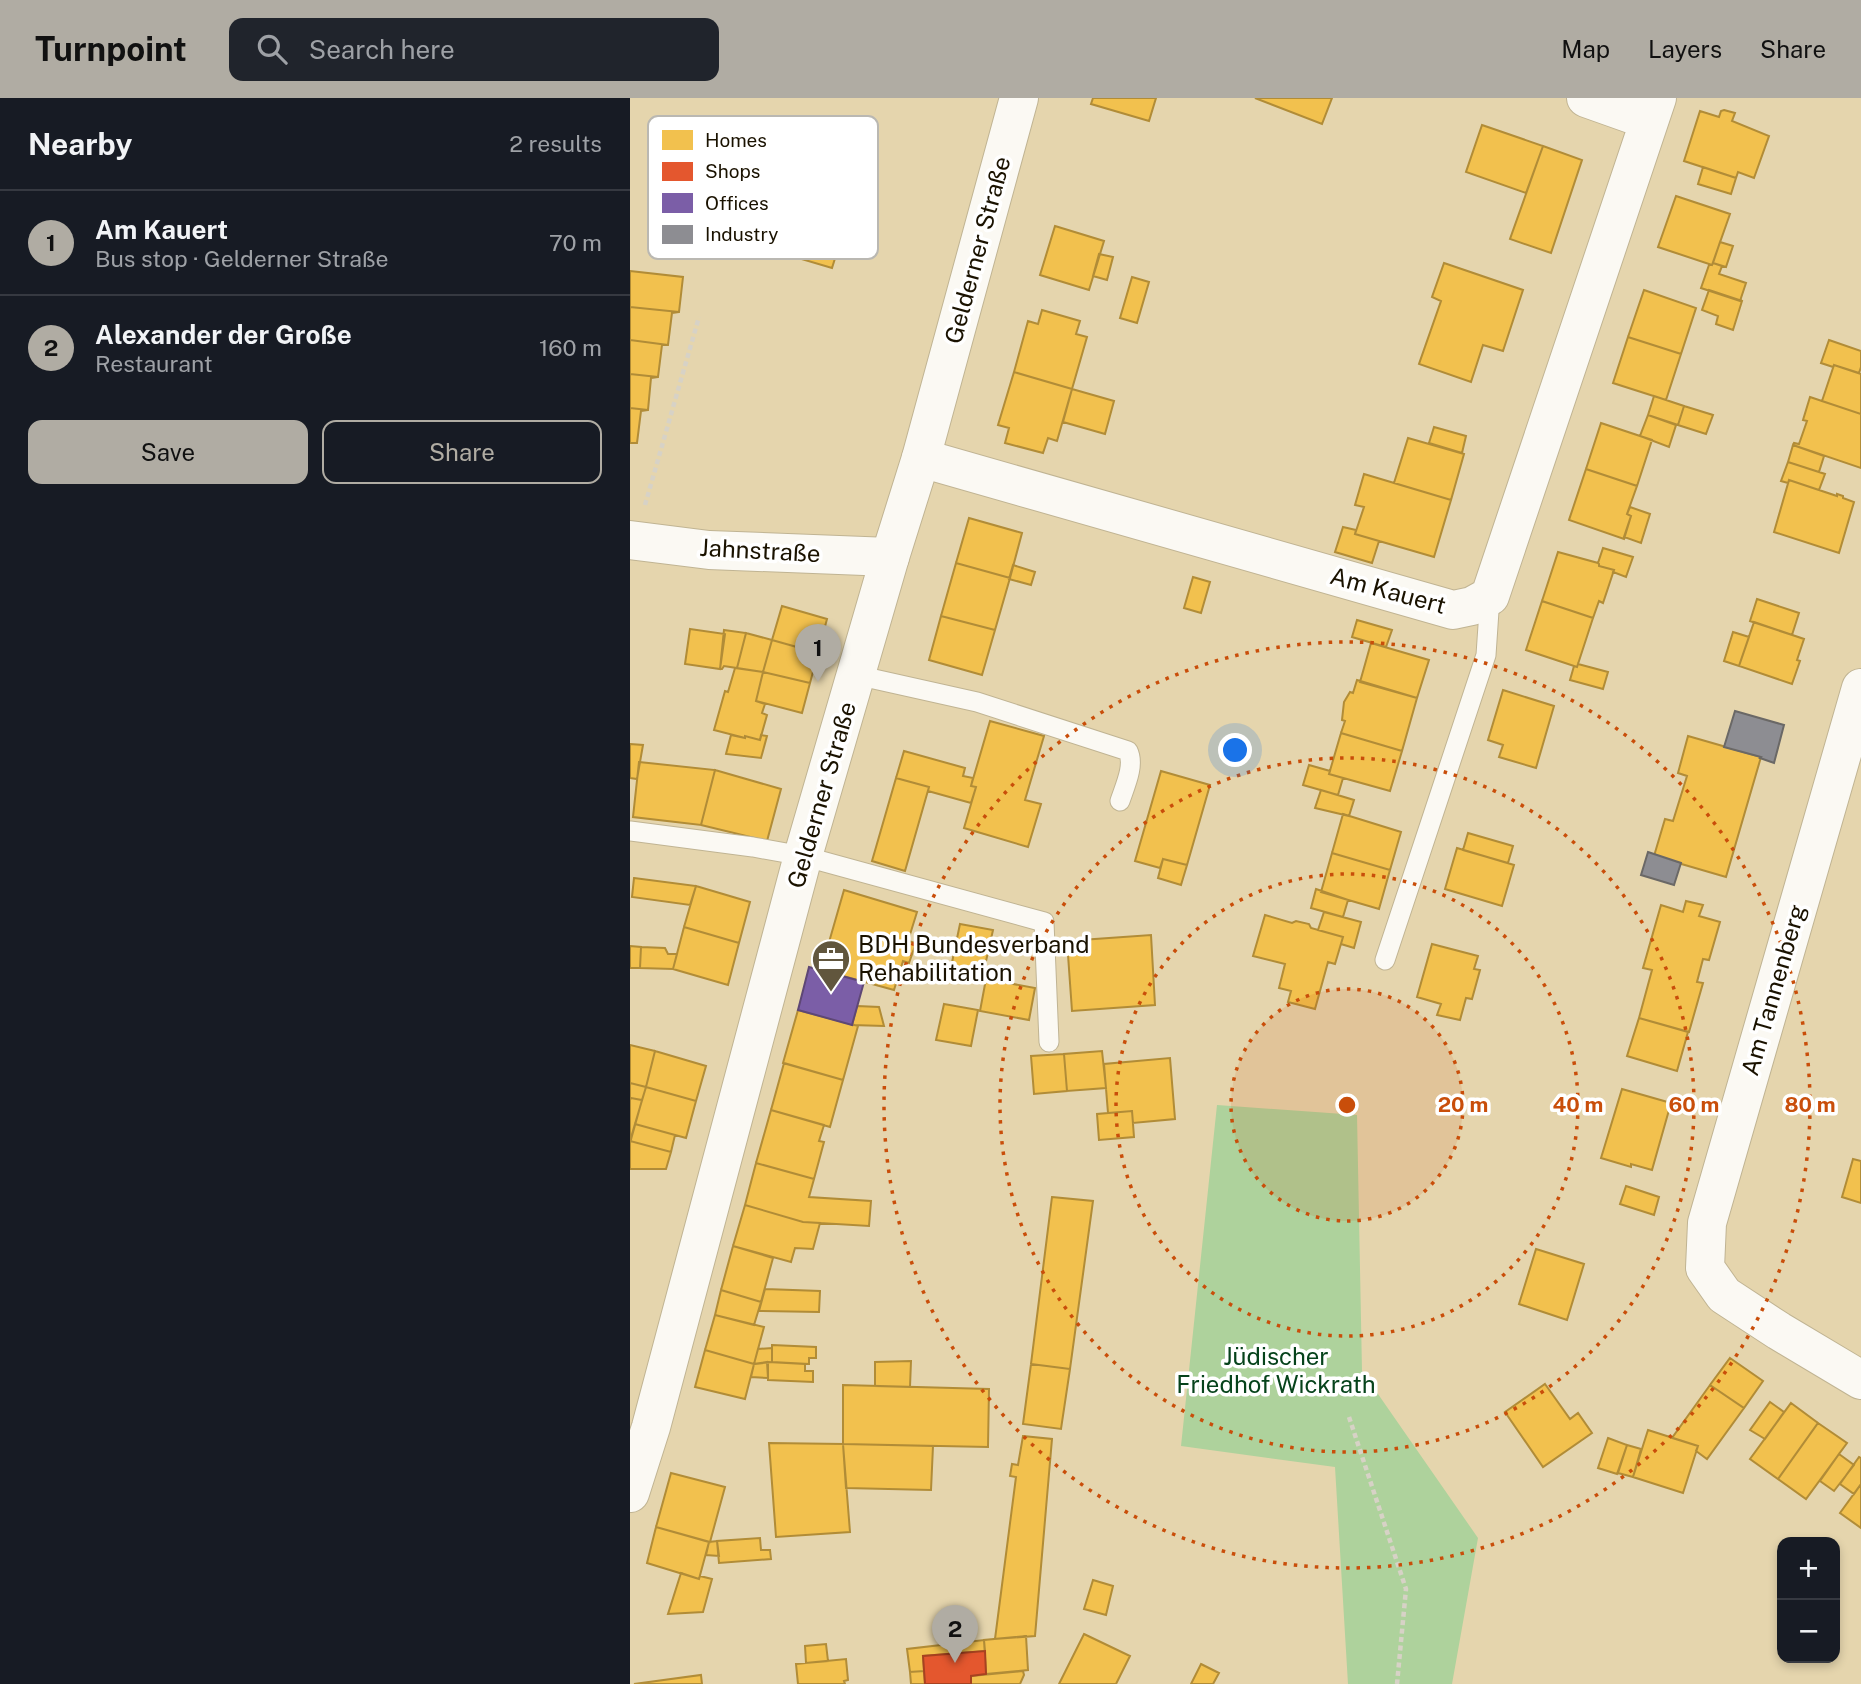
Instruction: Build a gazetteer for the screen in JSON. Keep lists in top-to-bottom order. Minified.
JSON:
{"streets":{"street":["Gelderner Straße","Jahnstraße","Am Kauert","Am Tannenberg"]},"crossings":[["Gelderner Straße","Jahnstraße"],["Gelderner Straße","Am Kauert"]],"parks":["Jüdischer Friedhof Wickrath"],"places":{"office":["BDH Bundesverband Rehabilitation"]},"legend":["Homes","Shops","Offices","Industry"],"page":{"header":"Turnpoint","search":"Search here","nav":["Map","Layers","Share"],"heading":["Nearby","2 results"],"list":[{"mark":"1","name":"Am Kauert","note":"Bus stop · Gelderner Straße","value":"70 m"},{"mark":"2","name":"Alexander der Große","note":"Restaurant","value":"160 m"}],"buttons":["Save","Share"],"pins":["1","2"],"map_buttons":["+","−"]},"rings":["20 m","40 m","60 m","80 m"]}
